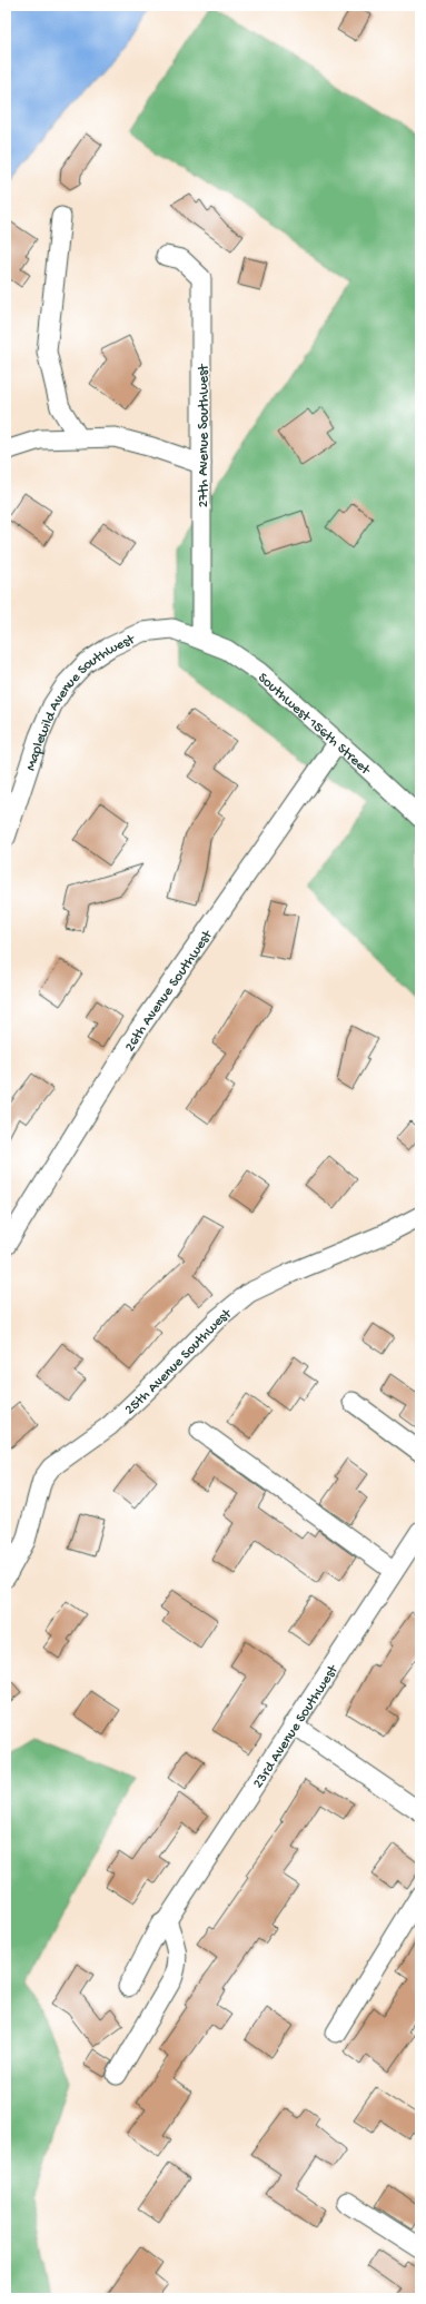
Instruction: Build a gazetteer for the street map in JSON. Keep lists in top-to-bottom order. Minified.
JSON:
{"streets":{"street":["27th Avenue Southwest","Maplewild Avenue Southwest","Southwest 156th Street","26th Avenue Southwest","25th Avenue Southwest","23rd Avenue Southwest"]},"crossings":[["27th Avenue Southwest","Maplewild Avenue Southwest"],["27th Avenue Southwest","Southwest 156th Street"],["Maplewild Avenue Southwest","Southwest 156th Street"],["Southwest 156th Street","26th Avenue Southwest"]]}
